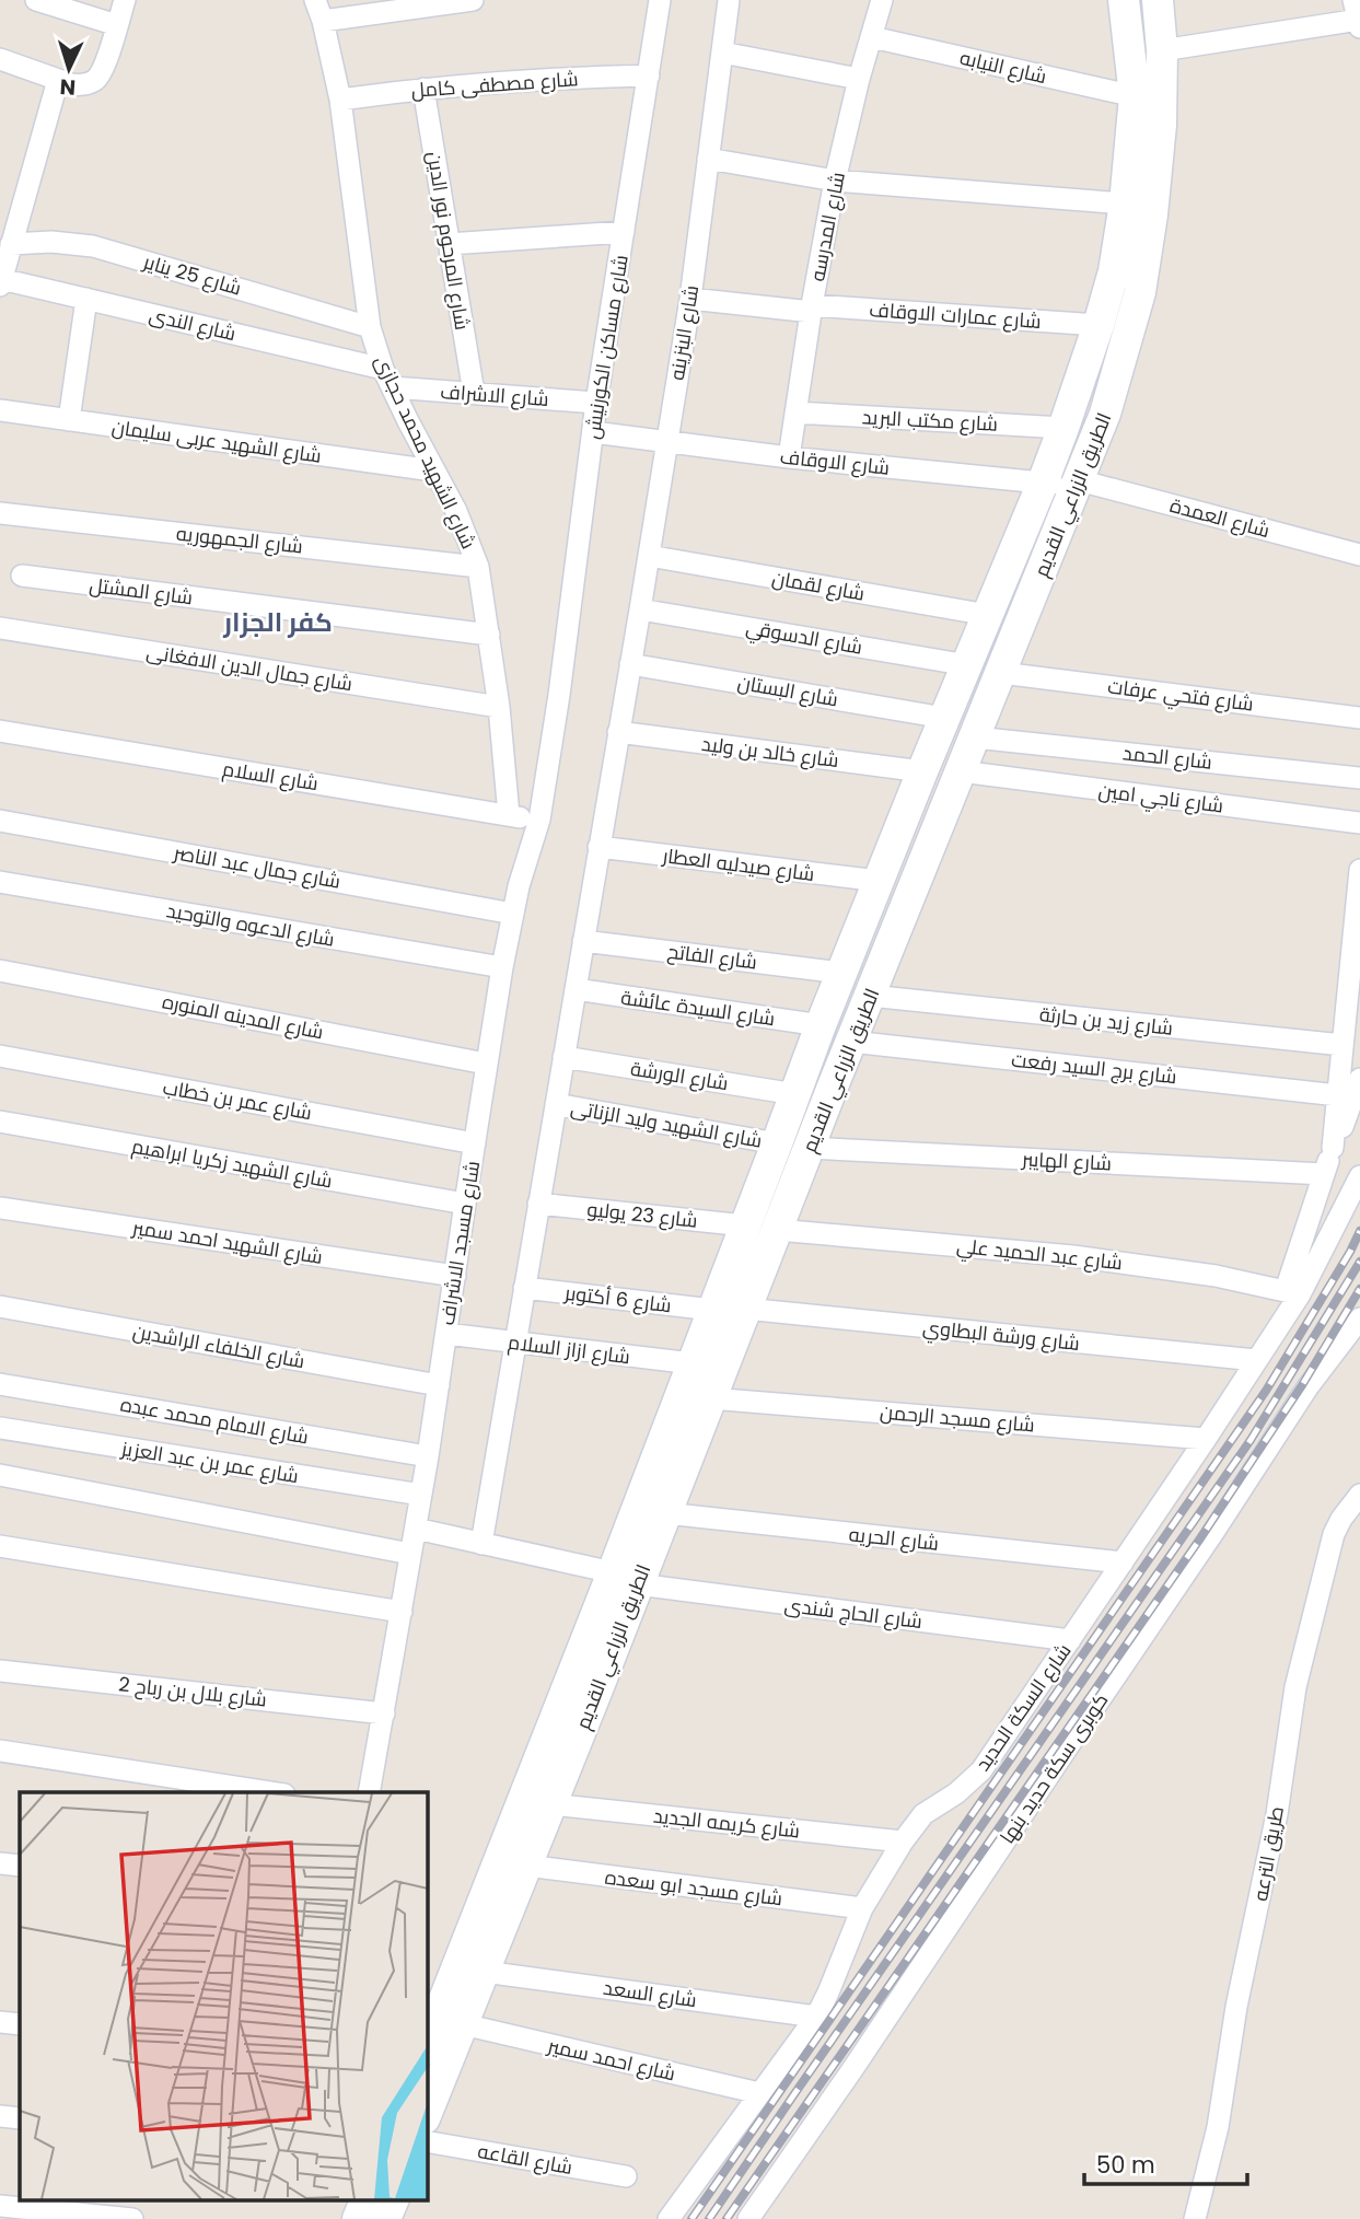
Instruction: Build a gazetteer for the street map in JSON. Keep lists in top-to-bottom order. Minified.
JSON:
{"streets":{"main road":["الطريق الزراعي القديم"],"street":["شارع النيابه","شارع مصطفى كامل","شارع المدرسه","شارع المرحوم نور الدين","شارع 25 يناير","شارع عمارات الاوقاف","شارع الندى","شارع البنزينه","شارع مساكن الكورنيش","شارع الاشراف","شارع مكتب البريد","شارع الشهيد عربى سليمان","شارع الشهيد محمد حجازى","شارع الاوقاف","شارع العمدة","شارع الجمهوريه","شارع لقمان","شارع المشتل","شارع الدسوقي","شارع جمال الدين الافغانى","شارع البستان","شارع فتحي عرفات","شارع خالد بن وليد","شارع الحمد","شارع السلام","شارع ناجي امين","شارع صيدليه العطار","شارع جمال عبد الناصر","شارع الدعوه والتوحيد","شارع الفاتح","شارع السيدة عائشة","شارع المدينه المنوره","شارع زيد بن حارثة","شارع برج السيد رفعت","شارع الورشة","شارع عمر بن خطاب","شارع الشهيد وليد الزناتى","شارع الهايبر","شارع الشهيد زكريا ابراهيم","شارع 23 يوليو","شارع الشهيد احمد سمير","شارع مسجد الاشراف","شارع عبد الحميد علي","شارع 6 أكتوبر","شارع ورشة البطاوي","شارع الخلفاء الراشدين","شارع ازاز السلام","شارع مسجد الرحمن","شارع الامام محمد عبده","شارع عمر بن عبد العزيز","شارع الحريه","شارع الحاج شندى","شارع بلال بن رباح 2","شارع السكة الحديد","كوبرى سكة حديد بنها","شارع كريمه الجديد","طريق الترعه","شارع مسجد ابو سعده","شارع السعد","شارع احمد سمير","شارع القاعه"]},"crossings":[["شارع النيابه","شارع المدرسه"],["شارع النيابه","الطريق الزراعي القديم"],["شارع مصطفى كامل","شارع المرحوم نور الدين"],["شارع مصطفى كامل","شارع مساكن الكورنيش"],["شارع مصطفى كامل","شارع الشهيد محمد حجازى"],["شارع المدرسه","شارع عمارات الاوقاف"],["شارع المدرسه","شارع مكتب البريد"],["شارع المدرسه","شارع الاوقاف"],["شارع المرحوم نور الدين","شارع الاشراف"],["شارع 25 يناير","شارع الشهيد محمد حجازى"],["شارع عمارات الاوقاف","شارع البنزينه"],["شارع عمارات الاوقاف","الطريق الزراعي القديم"],["شارع الندى","شارع الاشراف"],["شارع الندى","شارع الشهيد محمد حجازى"],["شارع البنزينه","شارع الاوقاف"],["شارع البنزينه","شارع لقمان"],["شارع البنزينه","شارع الدسوقي"],["شارع البنزينه","شارع البستان"],["شارع مساكن الكورنيش","شارع الاشراف"],["شارع مساكن الكورنيش","شارع الاوقاف"],["شارع مساكن الكورنيش","شارع مسجد الاشراف"],["شارع الاشراف","شارع الشهيد محمد حجازى"],["شارع مكتب البريد","الطريق الزراعي القديم"],["شارع الشهيد عربى سليمان","شارع الشهيد محمد حجازى"],["شارع الشهيد محمد حجازى","شارع الجمهوريه"],["شارع الشهيد محمد حجازى","شارع المشتل"],["شارع الشهيد محمد حجازى","شارع جمال الدين الافغانى"],["شارع الشهيد محمد حجازى","شارع السلام"],["شارع الاوقاف","الطريق الزراعي القديم"],["شارع الاوقاف","شارع العمدة"],["الطريق الزراعي القديم","شارع العمدة"],["الطريق الزراعي القديم","شارع لقمان"],["الطريق الزراعي القديم","شارع الدسوقي"],["الطريق الزراعي القديم","شارع البستان"],["الطريق الزراعي القديم","شارع فتحي عرفات"],["الطريق الزراعي القديم","شارع خالد بن وليد"],["الطريق الزراعي القديم","شارع الحمد"],["الطريق الزراعي القديم","شارع ناجي امين"],["الطريق الزراعي القديم","شارع صيدليه العطار"],["الطريق الزراعي القديم","شارع الفاتح"],["الطريق الزراعي القديم","شارع السيدة عائشة"],["الطريق الزراعي القديم","شارع زيد بن حارثة"],["الطريق الزراعي القديم","شارع برج السيد رفعت"],["الطريق الزراعي القديم","شارع الورشة"],["الطريق الزراعي القديم","شارع الشهيد وليد الزناتى"],["الطريق الزراعي القديم","شارع الهايبر"],["الطريق الزراعي القديم","شارع 23 يوليو"],["الطريق الزراعي القديم","شارع عبد الحميد علي"],["الطريق الزراعي القديم","شارع 6 أكتوبر"],["الطريق الزراعي القديم","شارع ورشة البطاوي"],["الطريق الزراعي القديم","شارع ازاز السلام"],["الطريق الزراعي القديم","شارع مسجد الرحمن"],["الطريق الزراعي القديم","شارع الحريه"],["الطريق الزراعي القديم","شارع الحاج شندى"],["الطريق الزراعي القديم","شارع كريمه الجديد"],["الطريق الزراعي القديم","شارع مسجد ابو سعده"],["الطريق الزراعي القديم","شارع السعد"],["الطريق الزراعي القديم","شارع احمد سمير"],["شارع السلام","شارع مسجد الاشراف"],["شارع جمال عبد الناصر","شارع مسجد الاشراف"],["شارع الدعوه والتوحيد","شارع مسجد الاشراف"],["شارع المدينه المنوره","شارع مسجد الاشراف"],["شارع عمر بن خطاب","شارع مسجد الاشراف"],["شارع الشهيد زكريا ابراهيم","شارع مسجد الاشراف"],["شارع الشهيد احمد سمير","شارع مسجد الاشراف"],["شارع مسجد الاشراف","شارع الخلفاء الراشدين"],["شارع مسجد الاشراف","شارع ازاز السلام"],["شارع مسجد الاشراف","شارع الامام محمد عبده"],["شارع مسجد الاشراف","شارع عمر بن عبد العزيز"],["شارع مسجد الاشراف","شارع الحاج شندى"],["شارع مسجد الاشراف","شارع بلال بن رباح 2"],["شارع عبد الحميد علي","شارع السكة الحديد"],["شارع ورشة البطاوي","شارع السكة الحديد"],["شارع مسجد الرحمن","شارع السكة الحديد"],["شارع الحريه","شارع السكة الحديد"],["شارع الحاج شندى","شارع السكة الحديد"],["شارع السكة الحديد","شارع كريمه الجديد"],["شارع السكة الحديد","شارع مسجد ابو سعده"],["شارع السكة الحديد","شارع السعد"],["شارع السكة الحديد","شارع احمد سمير"]],"districts":["كفر الجزار"],"scale_bar":"50 m","north":"bottom"}
